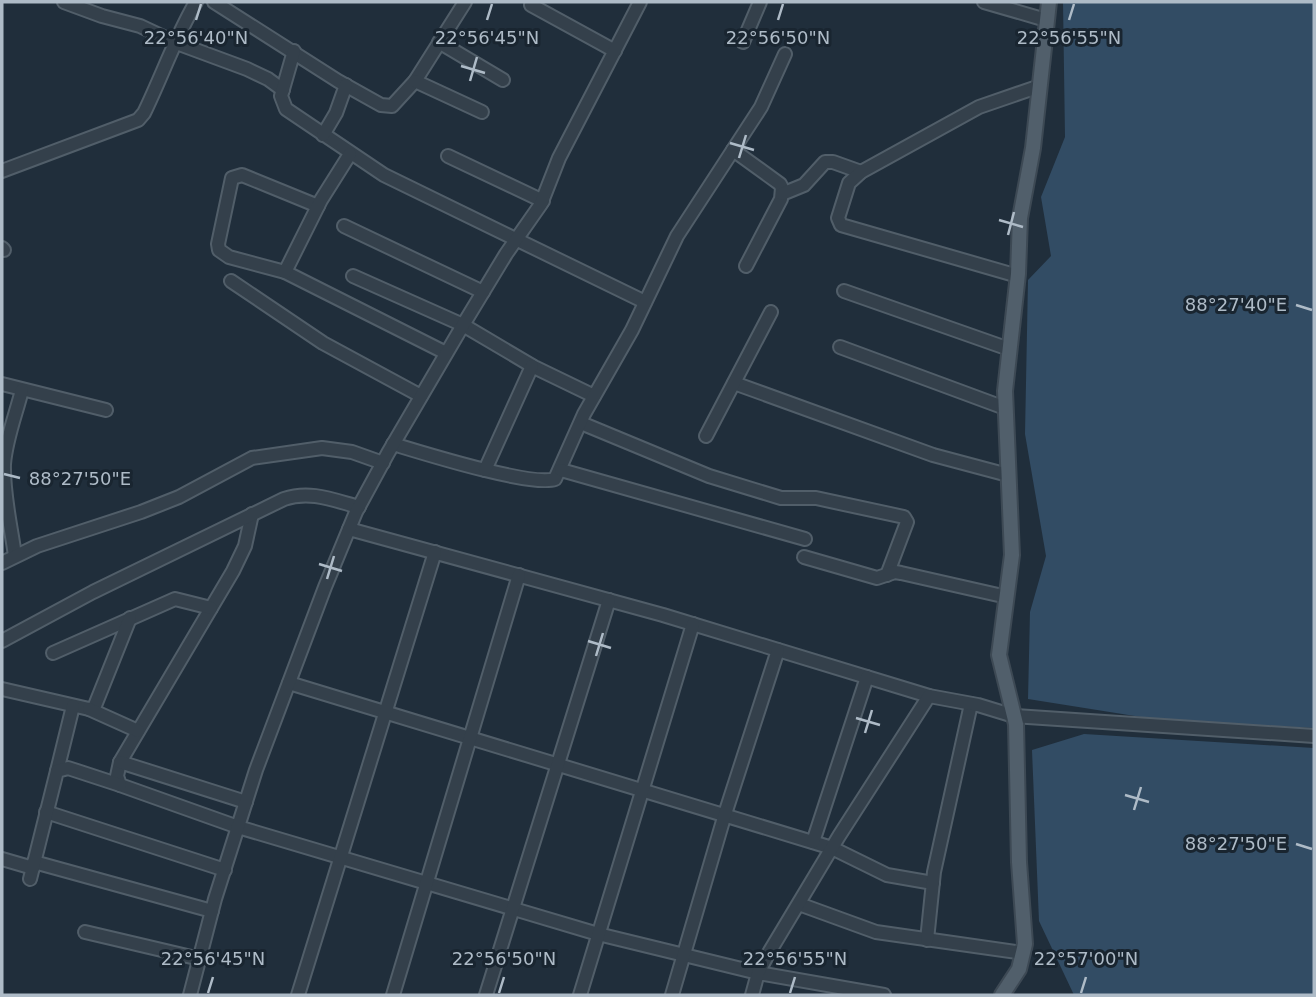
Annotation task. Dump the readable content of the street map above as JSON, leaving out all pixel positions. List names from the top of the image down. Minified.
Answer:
{"coordinates":["22°56'40\"N","22°56'45\"N","22°56'50\"N","22°56'55\"N","88°27'40\"E","88°27'50\"E","22°57'00\"N"]}
